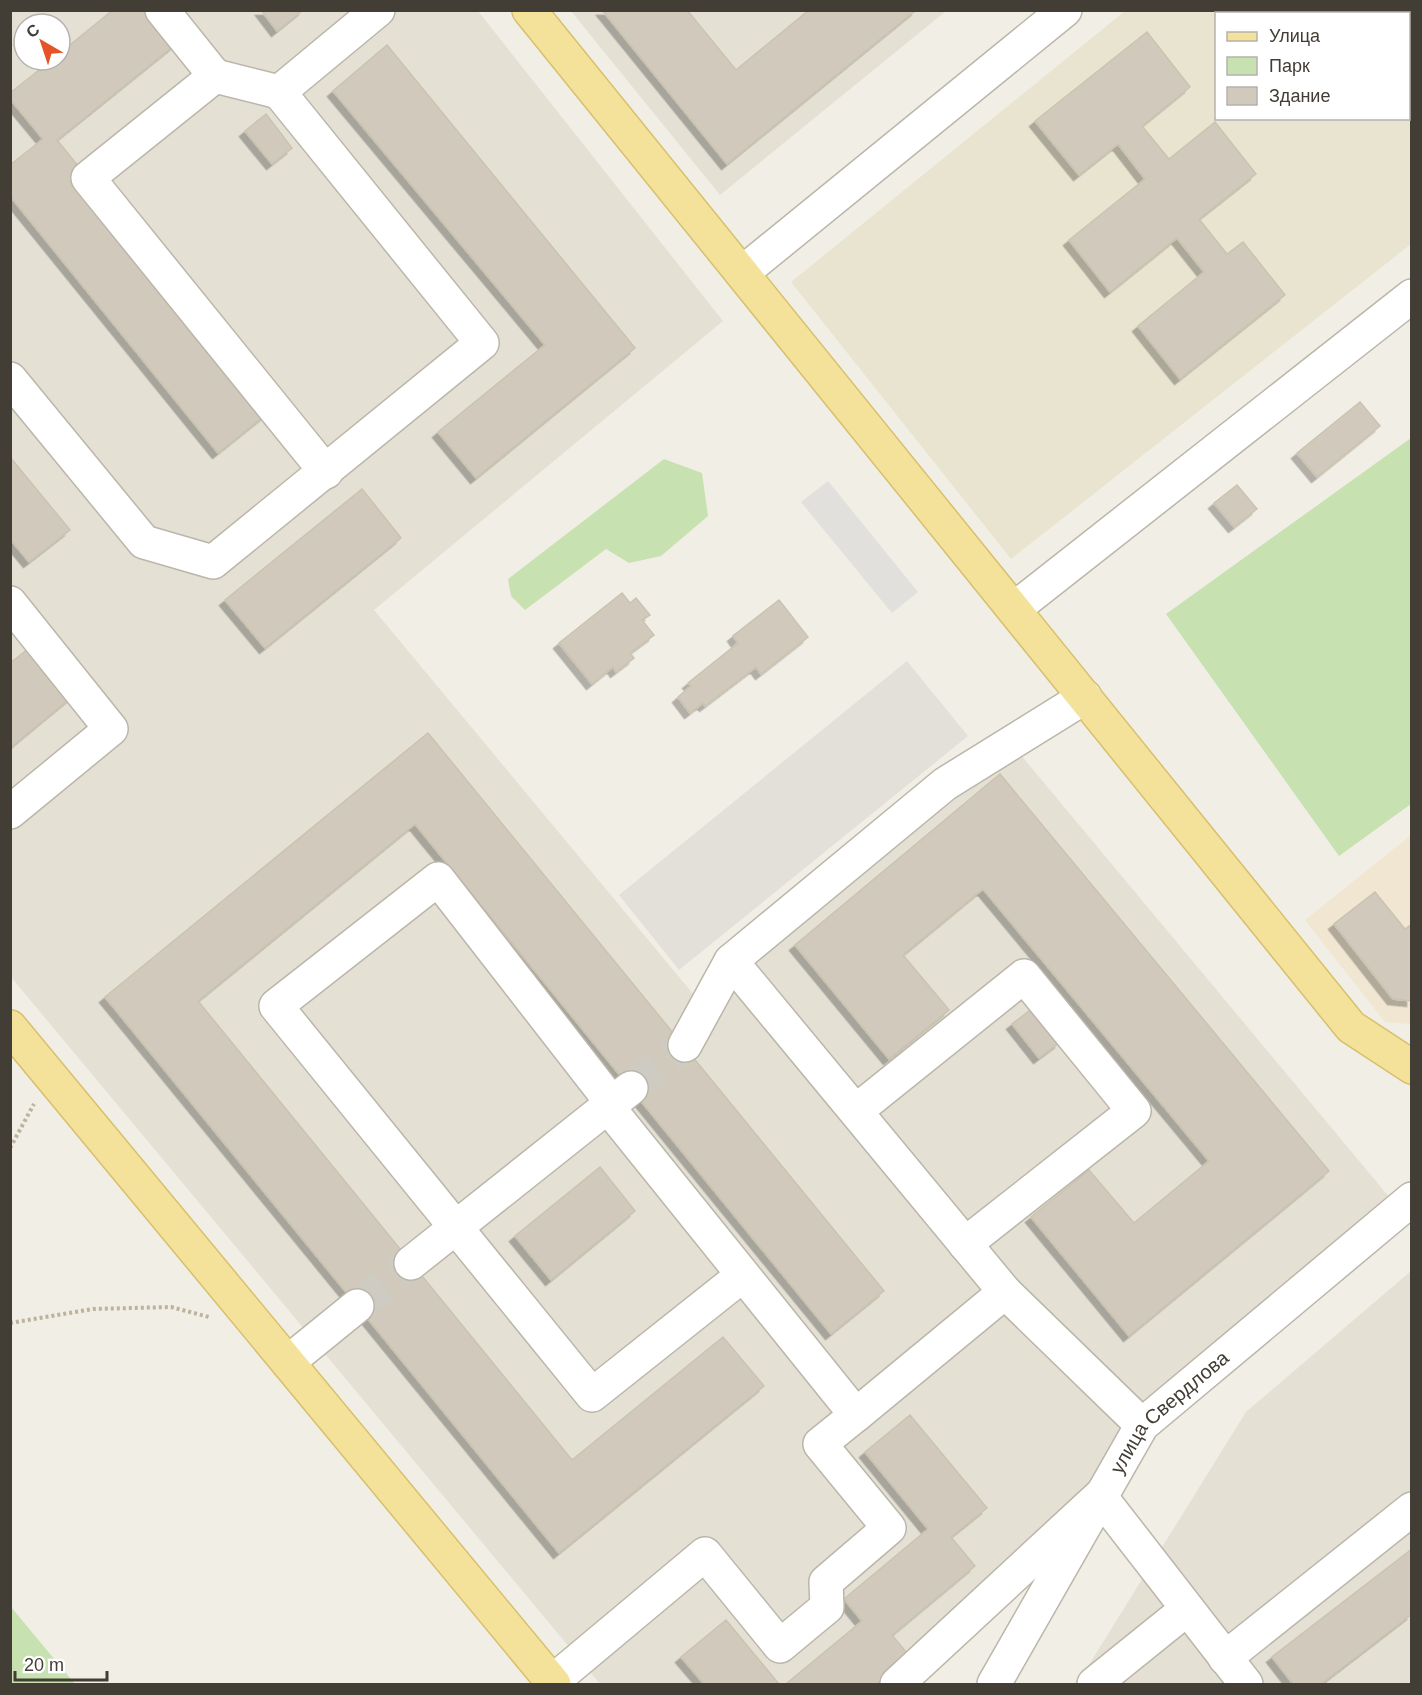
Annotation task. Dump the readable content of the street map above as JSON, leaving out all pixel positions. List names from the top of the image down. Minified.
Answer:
{"streets":{"street":["улица Свердлова"]},"legend":["Улица","Парк","Здание"],"scale_bar":"20 m","north":"top left"}
